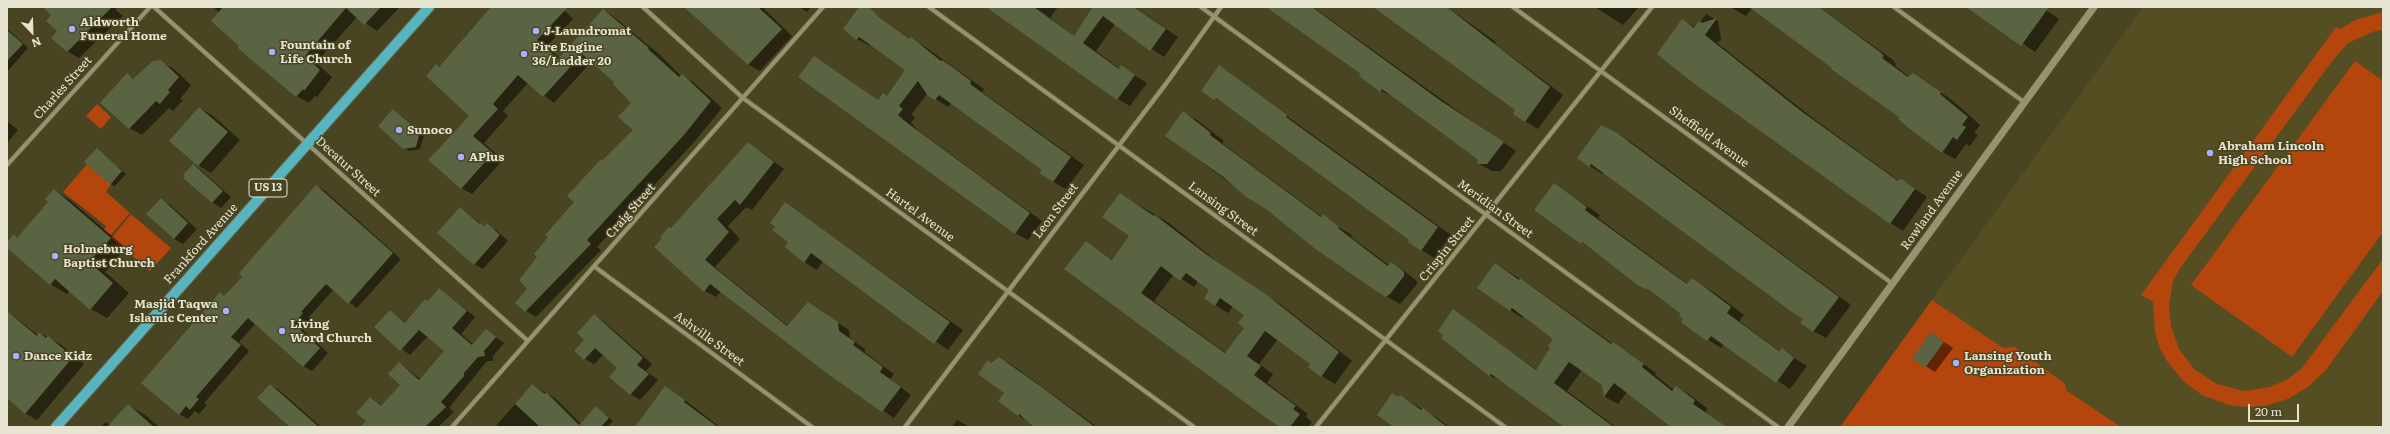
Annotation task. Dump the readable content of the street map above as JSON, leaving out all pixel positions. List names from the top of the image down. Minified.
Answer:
{"streets":{"main road":["US 13","Frankford Avenue"],"street":["Charles Street","Sheffield Avenue","Decatur Street","Lansing Street","Meridian Street","Rowland Avenue","Craig Street","Leon Street","Hartel Avenue","Crispin Street","Ashville Street"]},"crossings":[["Sheffield Avenue","Rowland Avenue"],["Sheffield Avenue","Crispin Street"],["Decatur Street","Craig Street"],["Decatur Street","Frankford Avenue"],["Lansing Street","Leon Street"],["Lansing Street","Crispin Street"],["Meridian Street","Leon Street"],["Meridian Street","Crispin Street"],["Craig Street","Hartel Avenue"],["Craig Street","Ashville Street"],["Leon Street","Hartel Avenue"]],"places":["Aldworth Funeral Home","J-Laundromat","Fountain of Life Church","Fire Engine 36/Ladder 20","Sunoco","Abraham Lincoln High School","APlus","Holmeburg Baptist Church","Masjid Taqwa Islamic Center","Living Word Church","Dance Kidz","Lansing Youth Organization"],"scale_bar":"20 m","north":"bottom right"}
